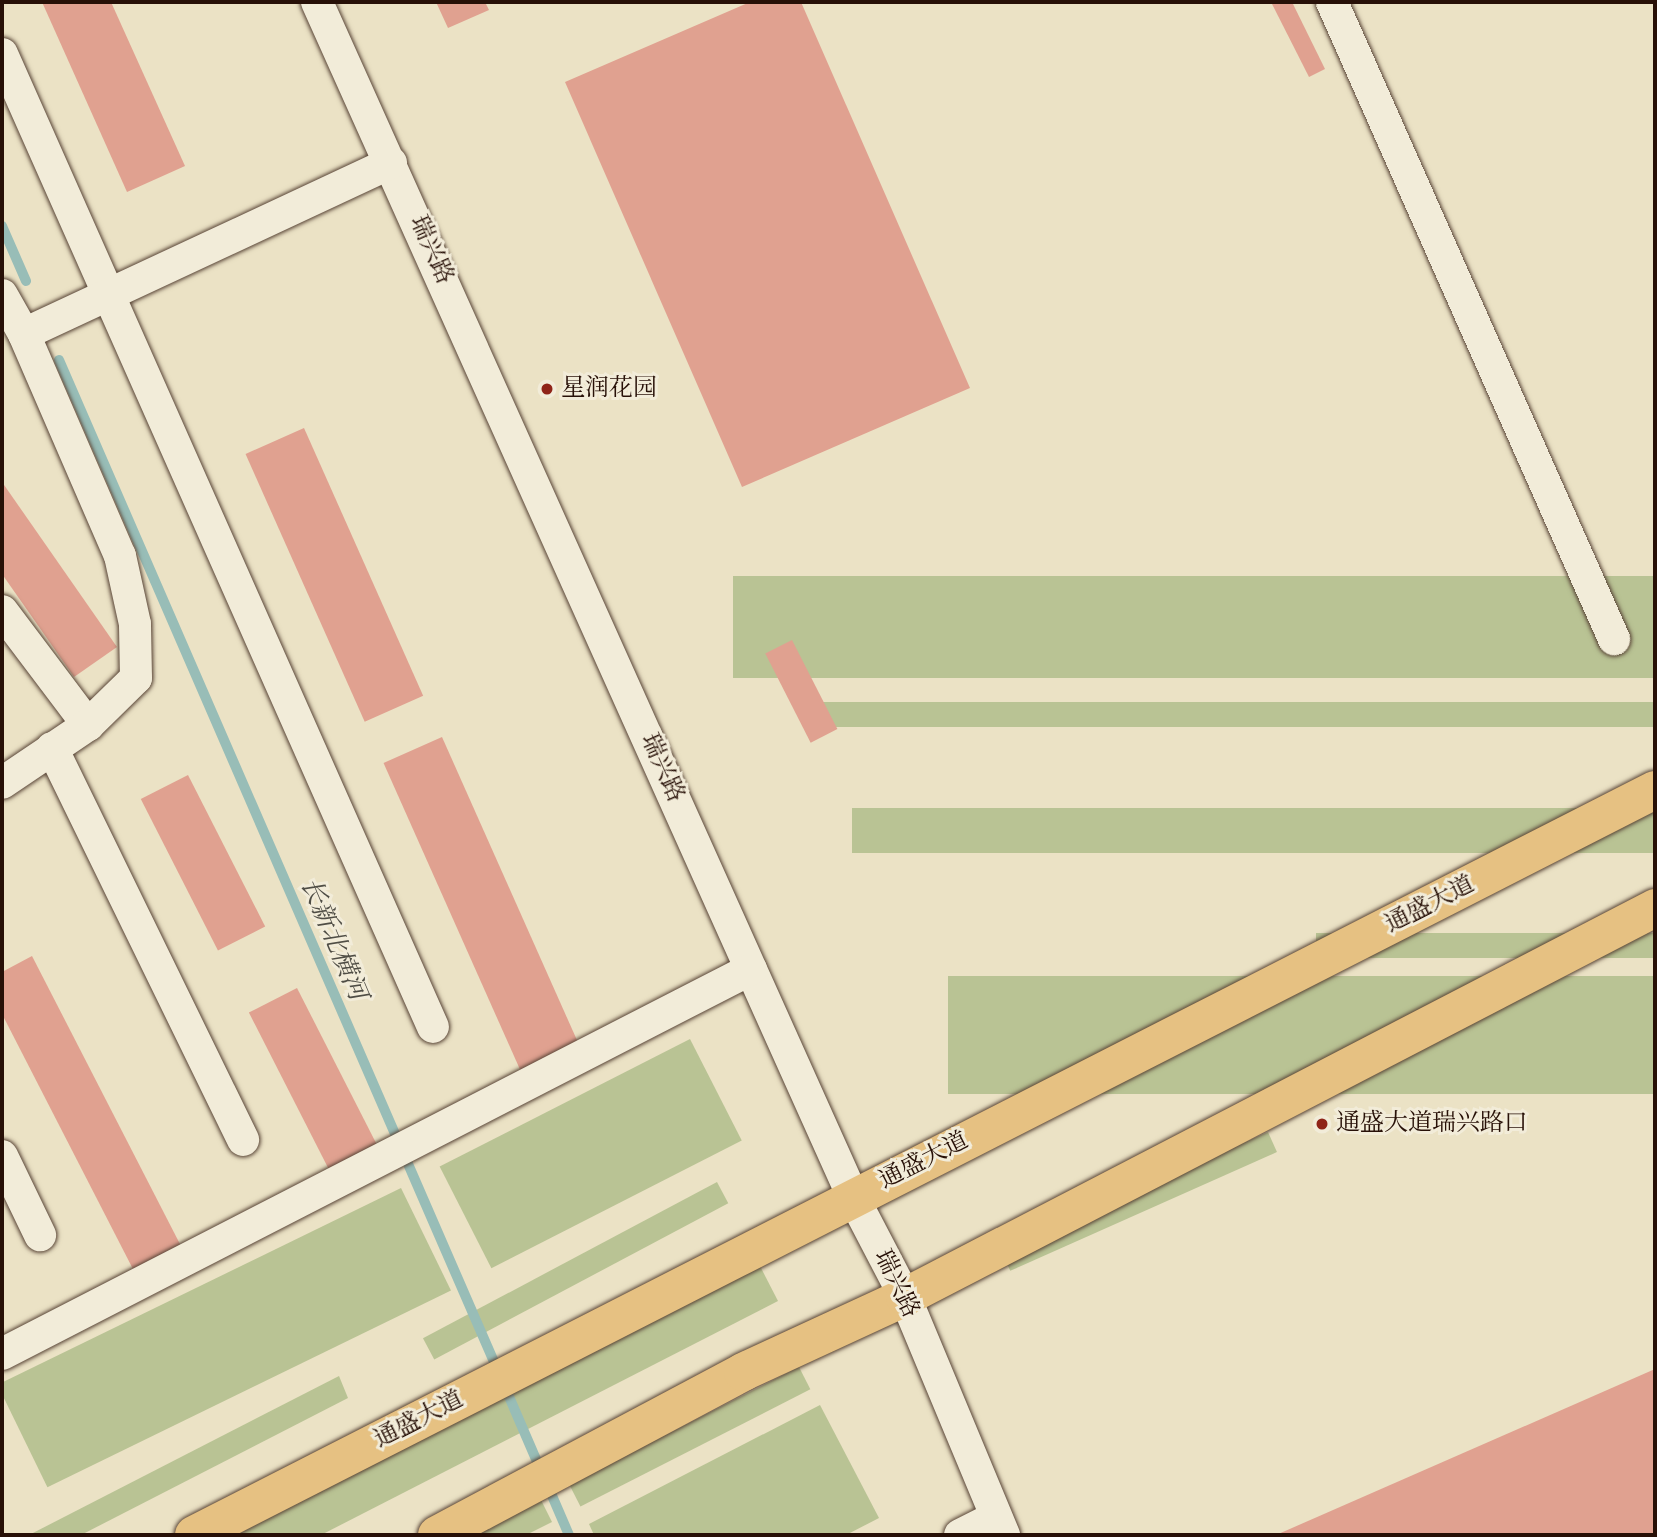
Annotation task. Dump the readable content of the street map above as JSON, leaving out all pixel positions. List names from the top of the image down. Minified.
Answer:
{"streets":{"main road":["通盛大道"],"street":["瑞兴路"]},"crossings":[["瑞兴路","通盛大道"]],"water":["长新北横河"],"places":["星润花园","通盛大道瑞兴路口"]}
